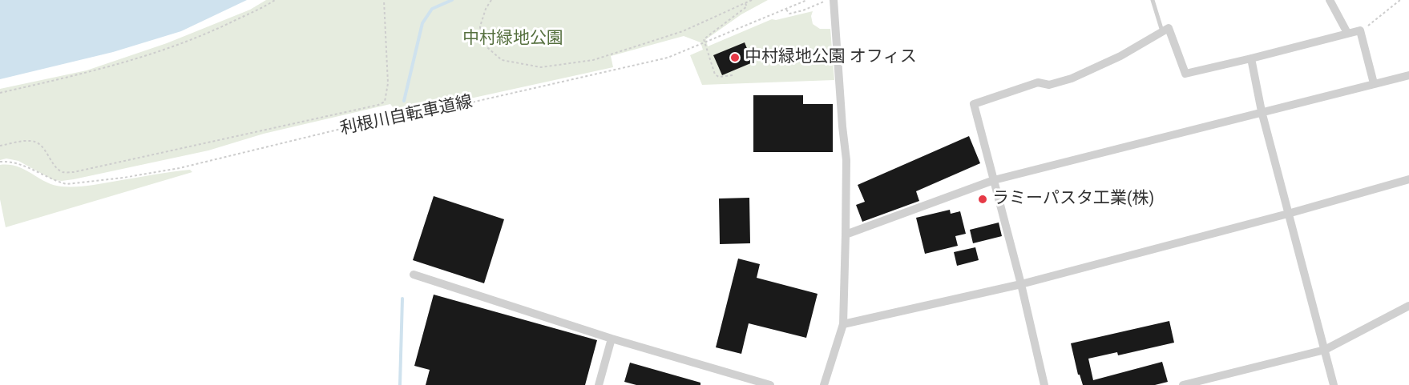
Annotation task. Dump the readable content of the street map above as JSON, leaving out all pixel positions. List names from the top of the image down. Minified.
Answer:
{"streets":{"path":["利根川自転車道線"]},"parks":["中村緑地公園"],"places":["中村緑地公園 オフィス","ラミーパスタ工業(株)"]}
